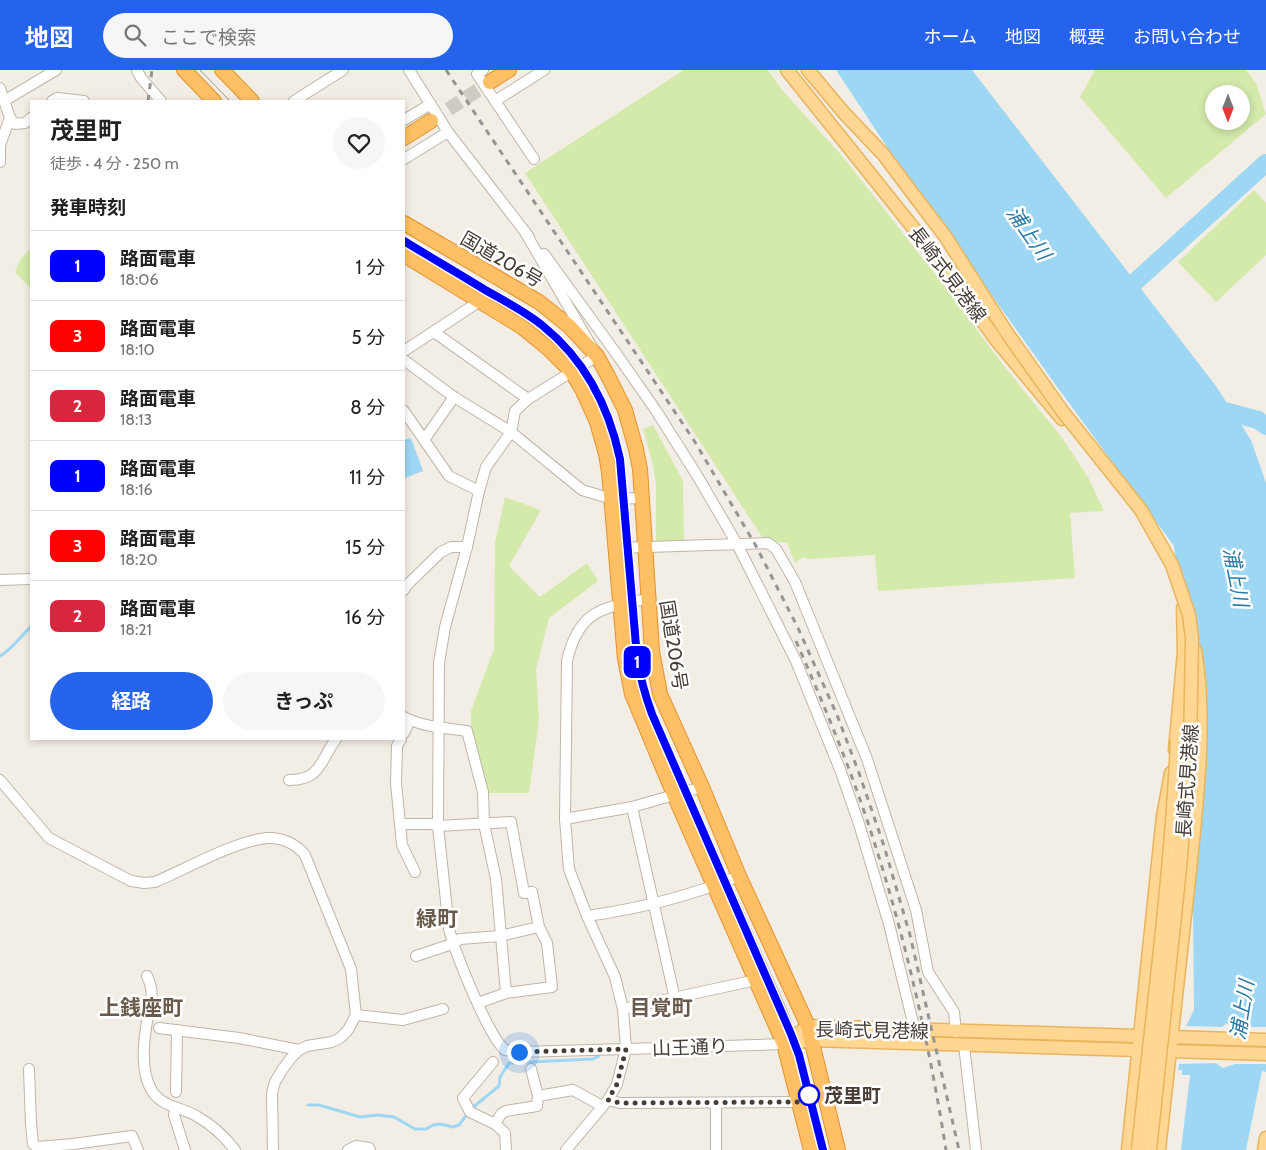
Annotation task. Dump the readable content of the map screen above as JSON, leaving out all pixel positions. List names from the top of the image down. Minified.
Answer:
{"streets":{"highway":["国道206号"],"main road":["長崎式見港線"],"street":["山王通り"]},"crossings":[["国道206号","長崎式見港線"],["長崎式見港線","山王通り"]],"districts":["緑町","上銭座町","目覚町"],"water":["浦上川"],"places":["茂里町"],"lines":["tram line 1"],"north":"bottom","page":{"header":"地図","search":"ここで検索","nav":["ホーム","地図","概要","お問い合わせ"],"on_map":"1","heading":[["茂里町","徒歩 · 4 分 · 250 m"],"発車時刻"],"list":[{"mark":"1","name":"路面電車","note":"18:06","value":"1 分"},{"mark":"3","name":"路面電車","note":"18:10","value":"5 分"},{"mark":"2","name":"路面電車","note":"18:13","value":"8 分"},{"mark":"1","name":"路面電車","note":"18:16","value":"11 分"},{"mark":"3","name":"路面電車","note":"18:20","value":"15 分"},{"mark":"2","name":"路面電車","note":"18:21","value":"16 分"}],"buttons":["経路","きっぷ"]}}
